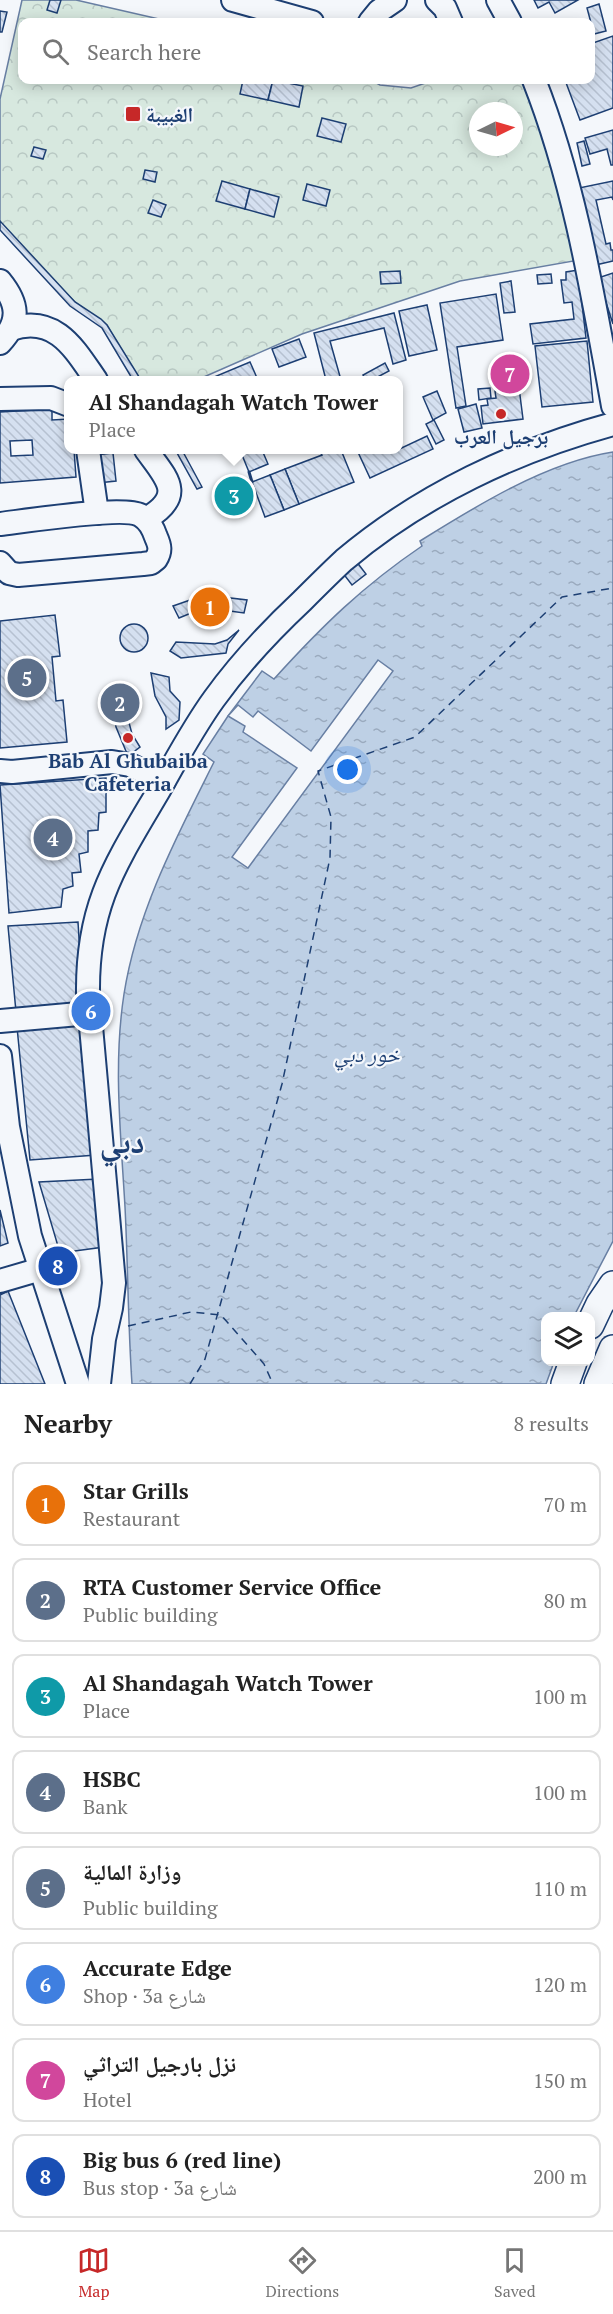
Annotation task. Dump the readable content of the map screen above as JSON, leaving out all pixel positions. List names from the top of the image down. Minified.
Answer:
{"districts":["دبي"],"water":["خور دبي"],"places":{"transit":["الغبيبة"],"other":["برجيل العرب","Bab Al Ghubaiba Cafeteria"]},"north":"right","page":{"search":"Search here","pins":["7","3","1","5","2","4","6","8"],"popup":["Al Shandagah Watch Tower","Place"],"heading":["Nearby","8 results"],"list":[{"mark":"1","name":"Star Grills","note":"Restaurant","value":"70 m"},{"mark":"2","name":"RTA Customer Service Office","note":"Public building","value":"80 m"},{"mark":"3","name":"Al Shandagah Watch Tower","note":"Place","value":"100 m"},{"mark":"4","name":"HSBC","note":"Bank","value":"100 m"},{"mark":"5","name":"وزارة المالية","note":"Public building","value":"110 m"},{"mark":"6","name":"Accurate Edge","note":"Shop · 3a شارع","value":"120 m"},{"mark":"7","name":"نزل بارجيل التراثي","note":"Hotel","value":"150 m"},{"mark":"8","name":"Big bus 6 (red line)","note":"Bus stop · 3a شارع","value":"200 m"}],"nav":["Map","Directions","Saved"]}}
